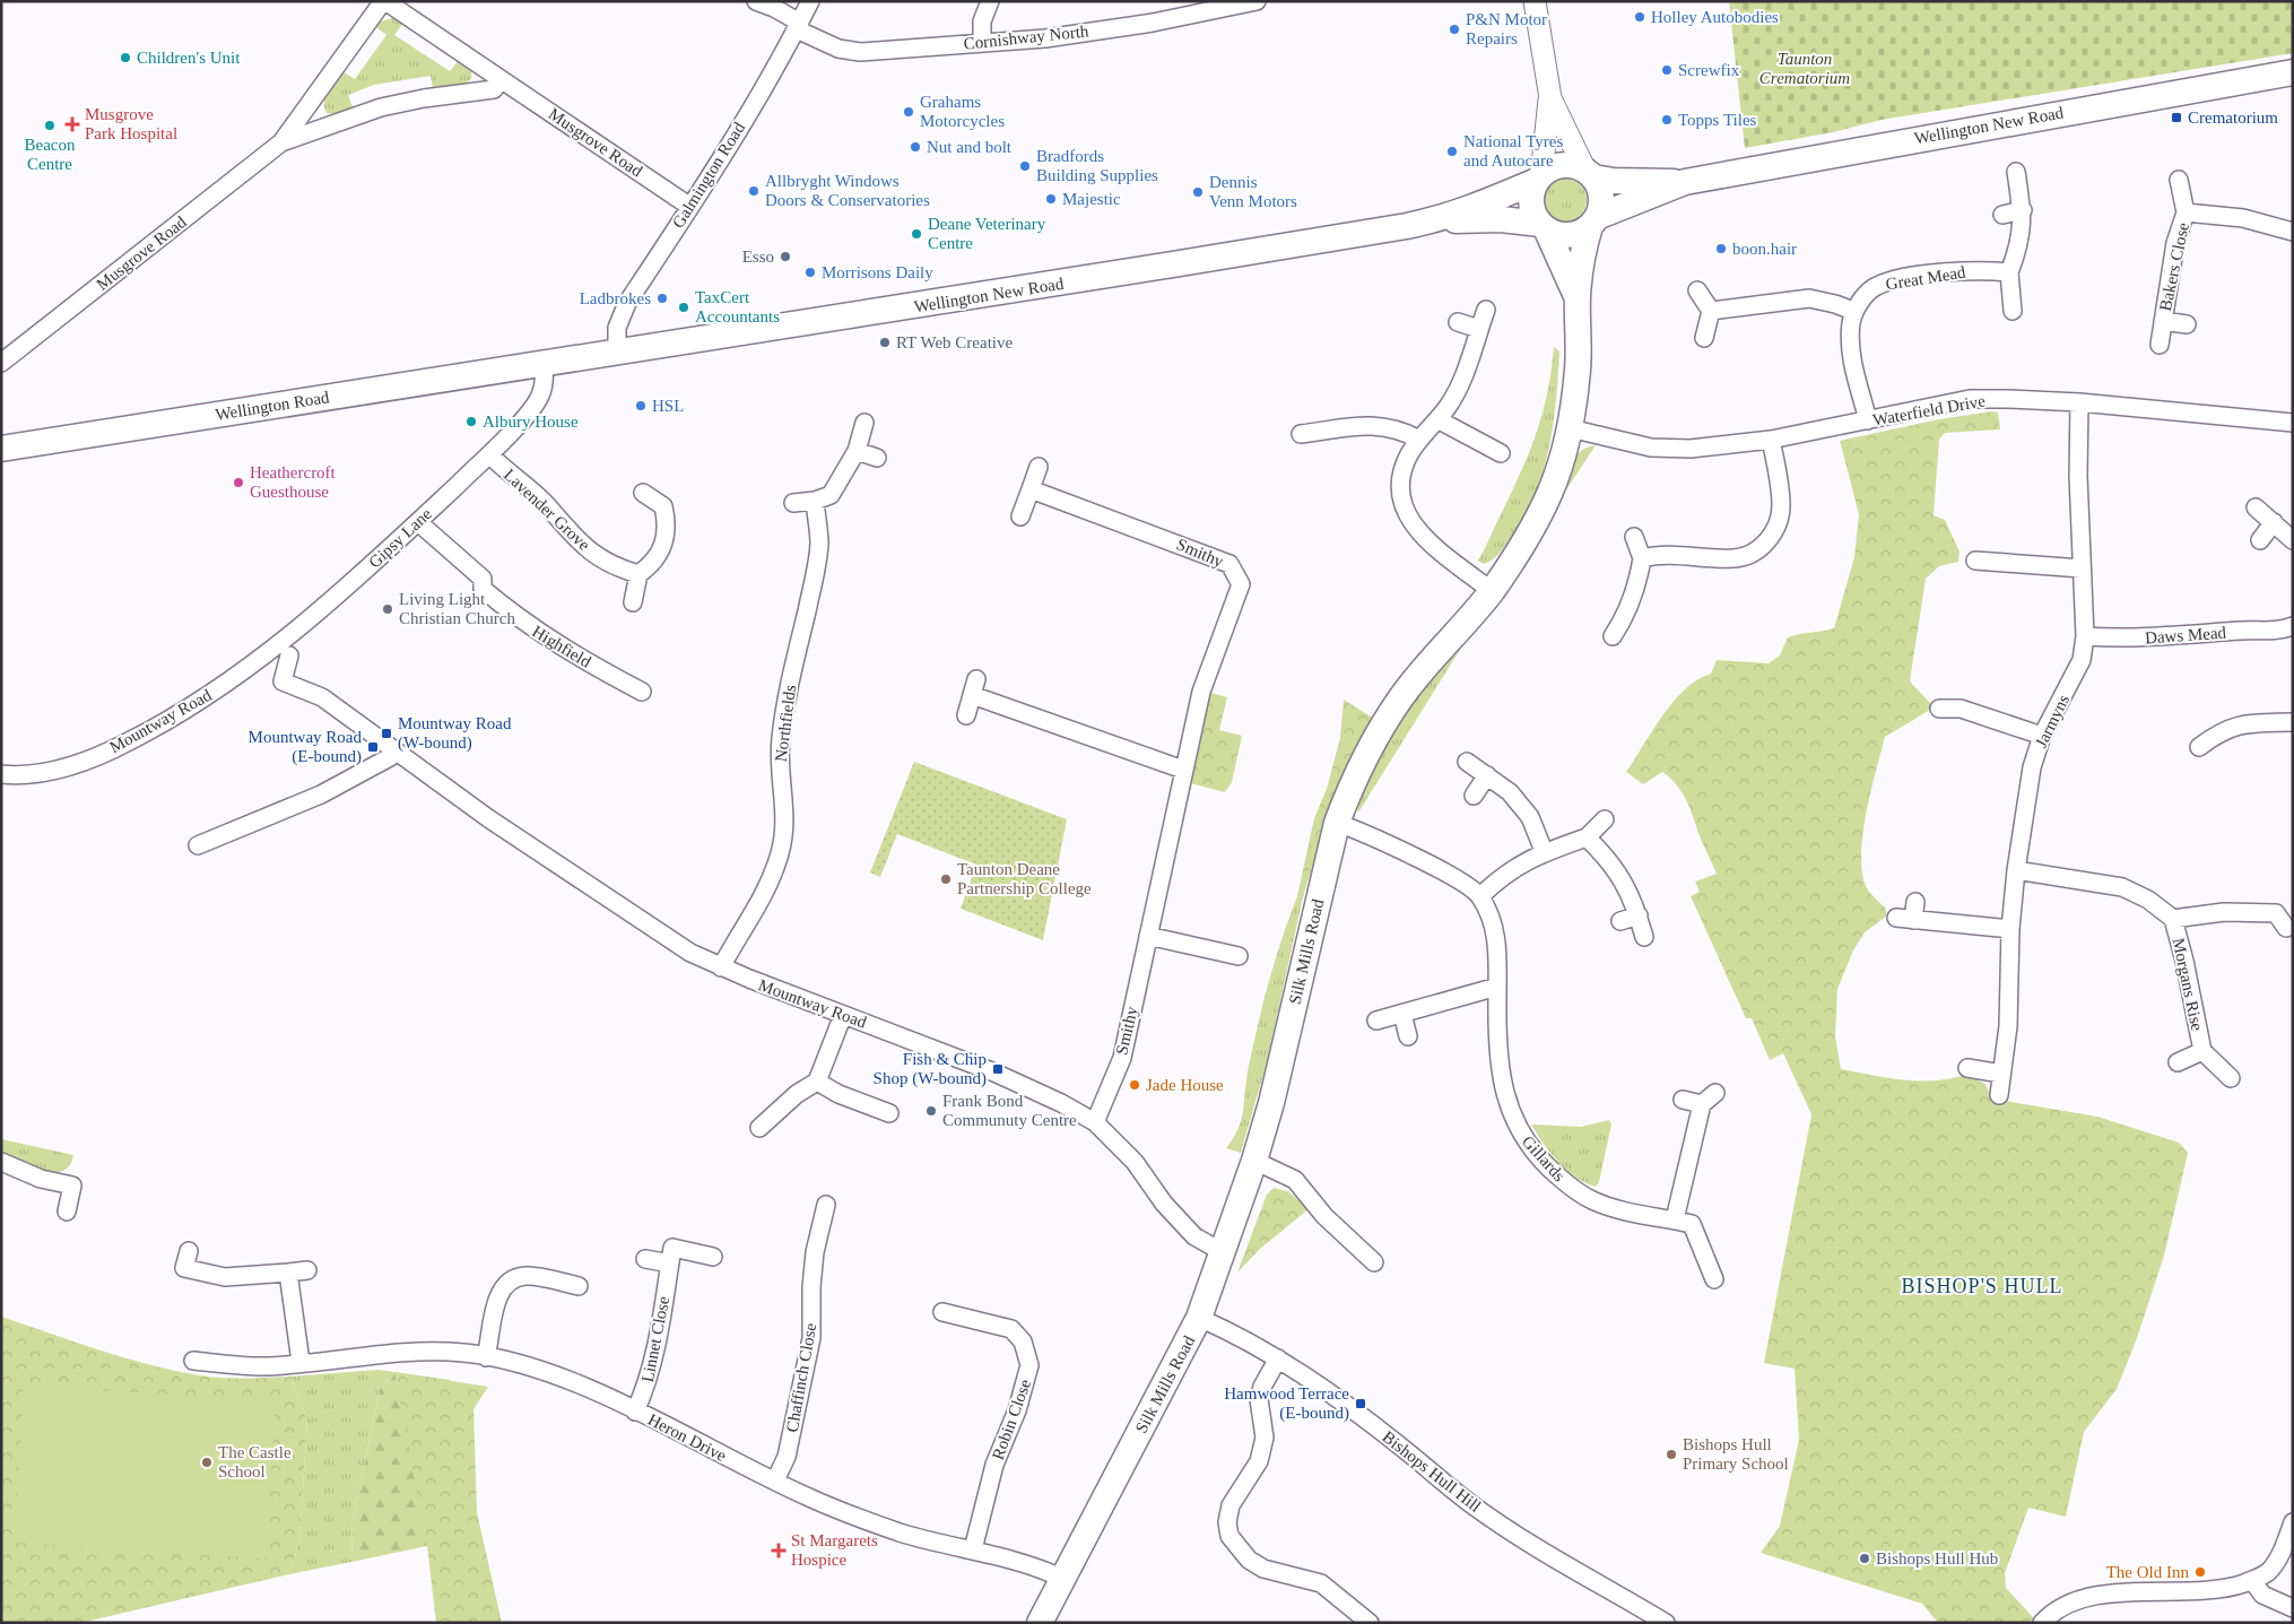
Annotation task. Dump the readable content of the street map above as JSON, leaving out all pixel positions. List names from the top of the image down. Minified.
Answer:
{"streets":{"main road":["Wellington New Road","Wellington Road","Silk Mills Road"],"street":["Cornishway North","Musgrove Road","Galmington Road","Bakers Close","Great Mead","Waterfield Drive","Lavender Grove","Gipsy Lane","Smithy","Daws Mead","Highfield","Mountway Road","Jarmyns","Northfields","Morgans Rise","Gillards","Linnet Close","Chaffinch Close","Robin Close","Heron Drive","Bishops Hull Hill"]},"crossings":[["Cornishway North","Galmington Road"],["Wellington New Road","Galmington Road"],["Wellington New Road","Wellington Road"],["Wellington New Road","Gipsy Lane"],["Wellington New Road","Silk Mills Road"],["Musgrove Road","Galmington Road"],["Wellington Road","Gipsy Lane"],["Waterfield Drive","Jarmyns"],["Waterfield Drive","Silk Mills Road"],["Lavender Grove","Gipsy Lane"],["Gipsy Lane","Highfield"],["Gipsy Lane","Mountway Road"],["Smithy","Mountway Road"],["Daws Mead","Jarmyns"],["Mountway Road","Northfields"],["Mountway Road","Silk Mills Road"],["Jarmyns","Morgans Rise"],["Silk Mills Road","Heron Drive"],["Silk Mills Road","Bishops Hull Hill"],["Linnet Close","Heron Drive"],["Chaffinch Close","Heron Drive"],["Robin Close","Heron Drive"]],"districts":["BISHOP'S HULL"],"parks":["Taunton Crematorium"],"places":{"other":["Holley Autobodies","P&N Motor Repairs","Children's Unit","Screwfix","Grahams Motorcycles","Topps Tiles","Beacon Centre","Nut and bolt","National Tyres and Autocare","Bradfords Building Supplies","Allbryght Windows Doors & Conservatories","Dennis Venn Motors","Majestic","Deane Veterinary Centre","boon.hair","Esso","Morrisons Daily","Ladbrokes","TaxCert Accountants","RT Web Creative","HSL","Albury House","Heathercroft Guesthouse","Living Light Christian Church","Taunton Deane Partnership College","Jade House","Frank Bond Communuty Centre","Bishops Hull Primary School","The Castle School","Bishops Hull Hub","The Old Inn"],"transit":["Crematorium","Mountway Road (W-bound)","Mountway Road (E-bound)","Fish & Chip Shop (W-bound)","Hamwood Terrace (E-bound)"],"health":["Musgrove Park Hospital","St Margarets Hospice"]}}
